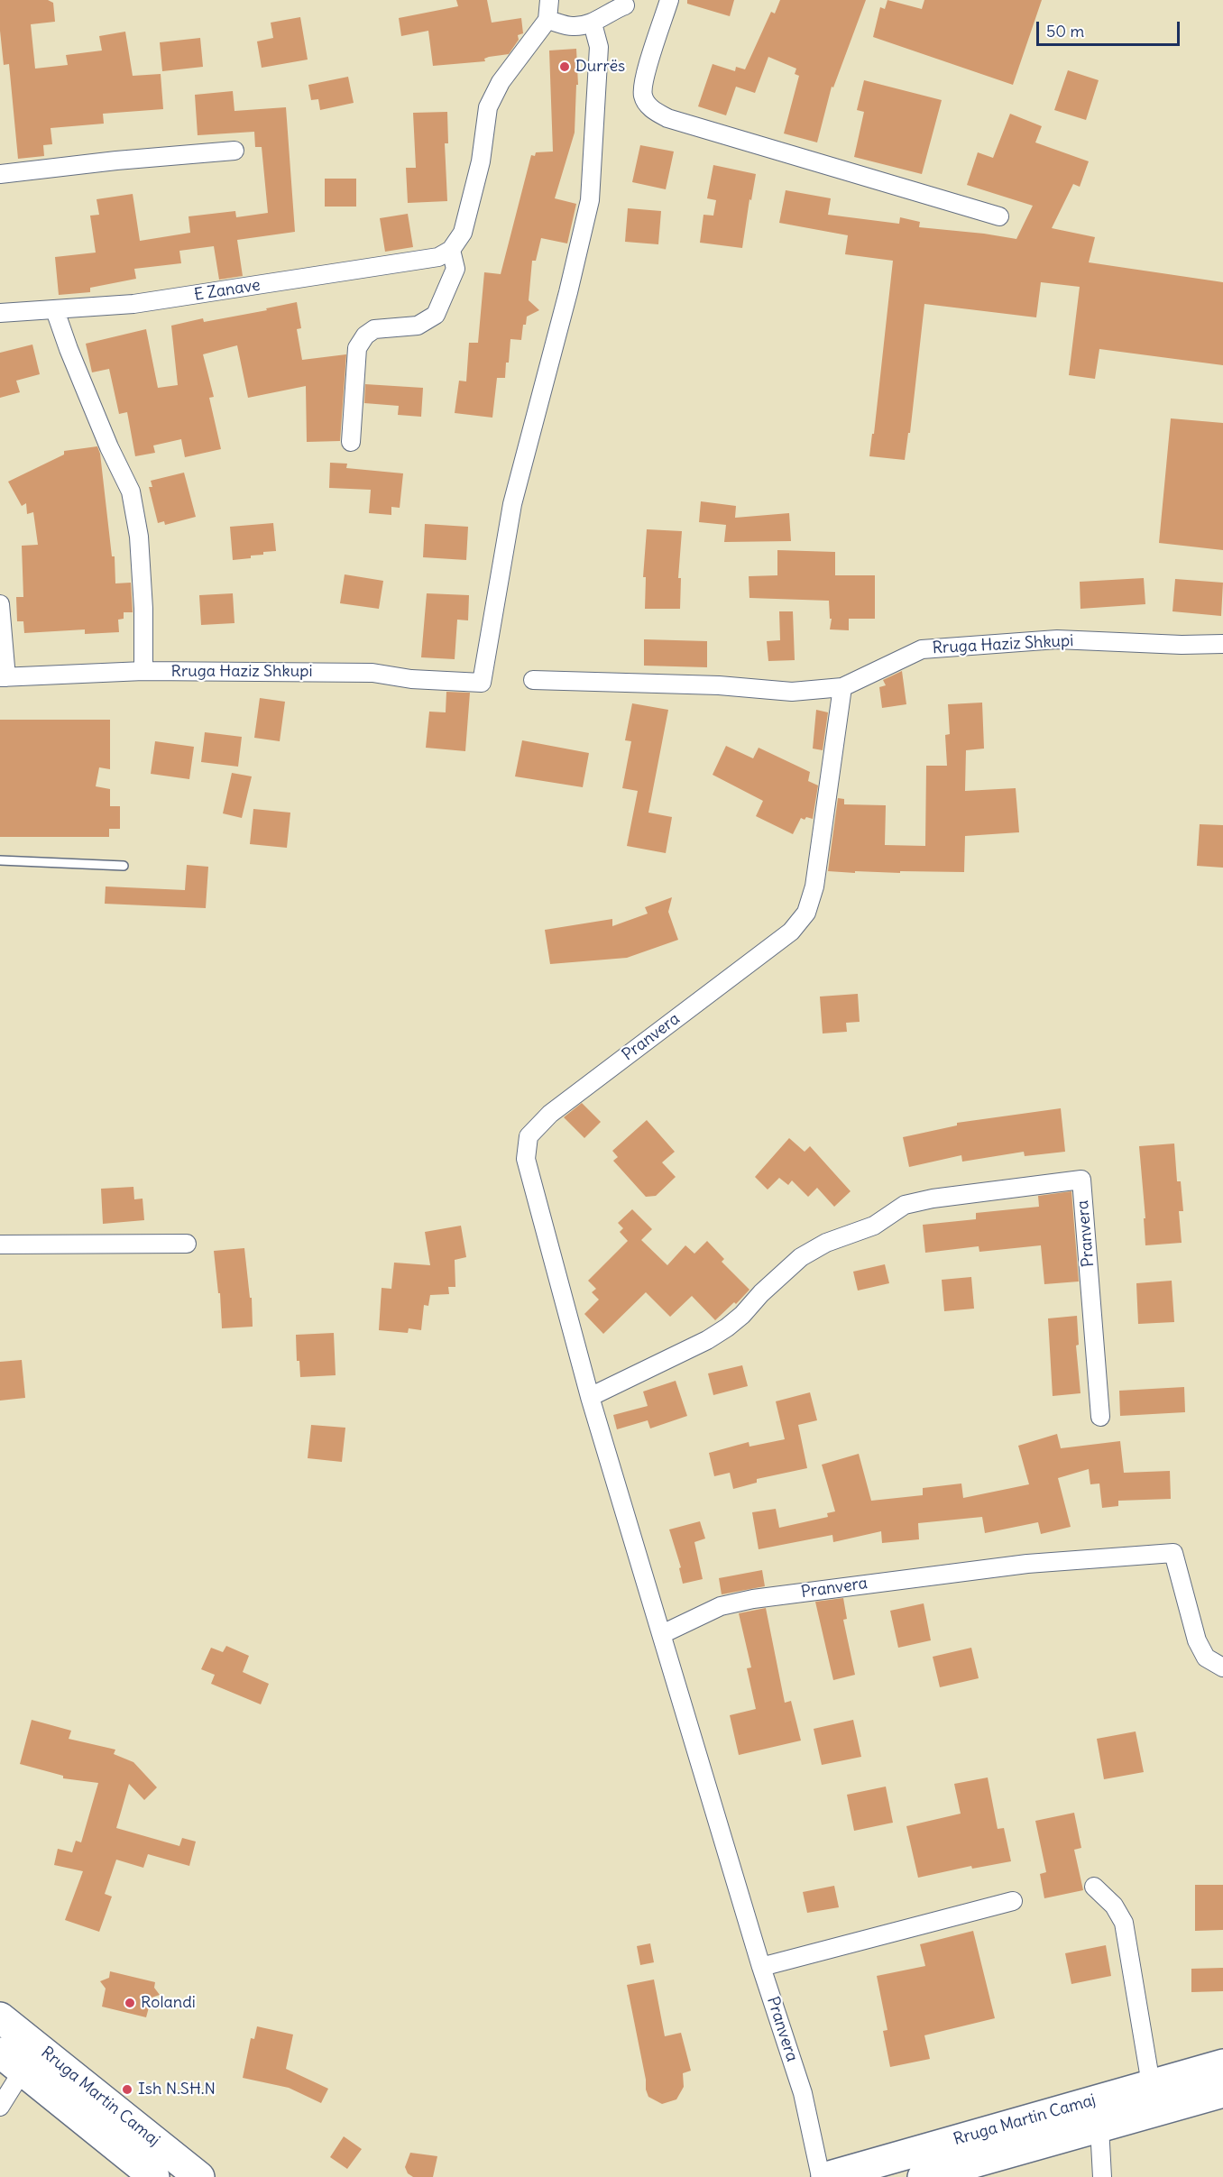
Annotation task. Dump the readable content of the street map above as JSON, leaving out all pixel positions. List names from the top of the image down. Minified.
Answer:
{"streets":{"highway":["Rruga Martin Camaj"],"street":["E Zanave","Rruga Haziz Shkupi","Pranvera"]},"crossings":[["Rruga Haziz Shkupi","Pranvera"]],"places":["Durrës","Rolandi","Ish N.SH.N"],"scale_bar":"50 m"}
